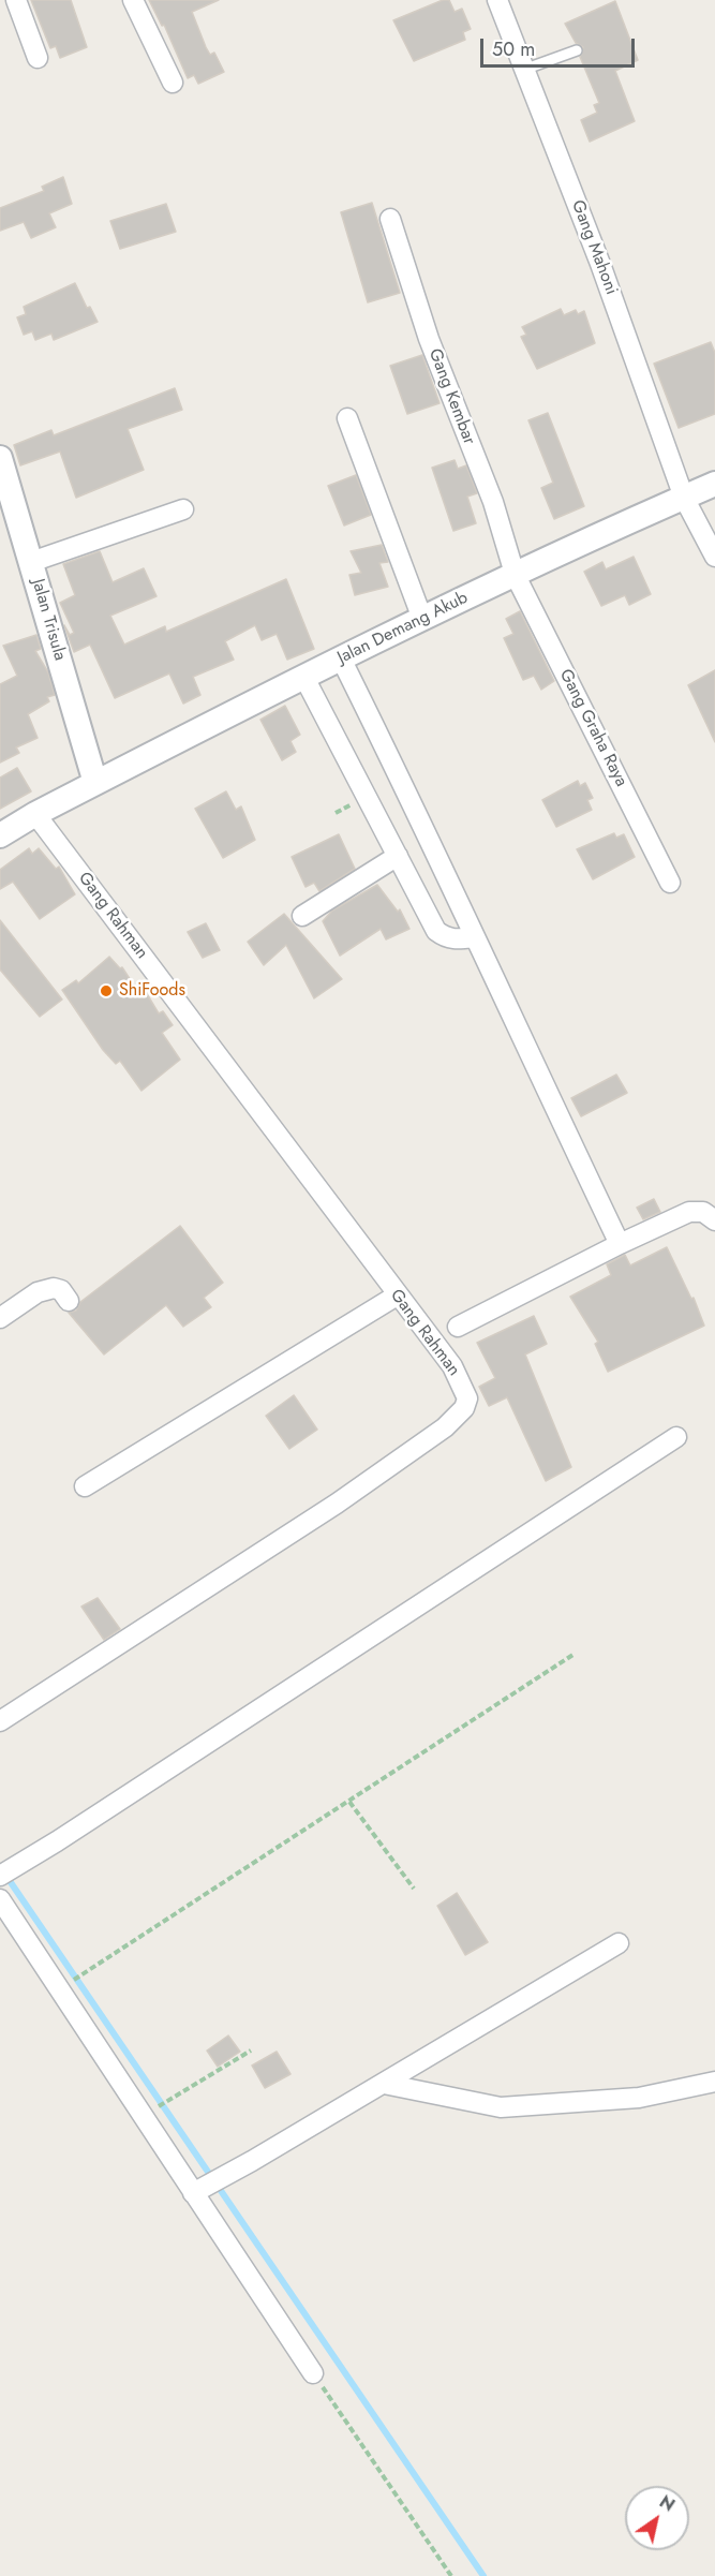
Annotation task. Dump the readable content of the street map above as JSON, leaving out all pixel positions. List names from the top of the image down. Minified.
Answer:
{"streets":{"street":["Gang Mahoni","Gang Kembar","Jalan Trisula","Jalan Demang Akub","Gang Graha Raya","Gang Rahman"]},"crossings":[["Gang Mahoni","Jalan Demang Akub"],["Gang Kembar","Jalan Demang Akub"],["Gang Kembar","Gang Graha Raya"],["Jalan Trisula","Jalan Demang Akub"],["Jalan Demang Akub","Gang Graha Raya"],["Jalan Demang Akub","Gang Rahman"]],"places":["ShiFoods"],"scale_bar":"50 m","north":"top right"}
